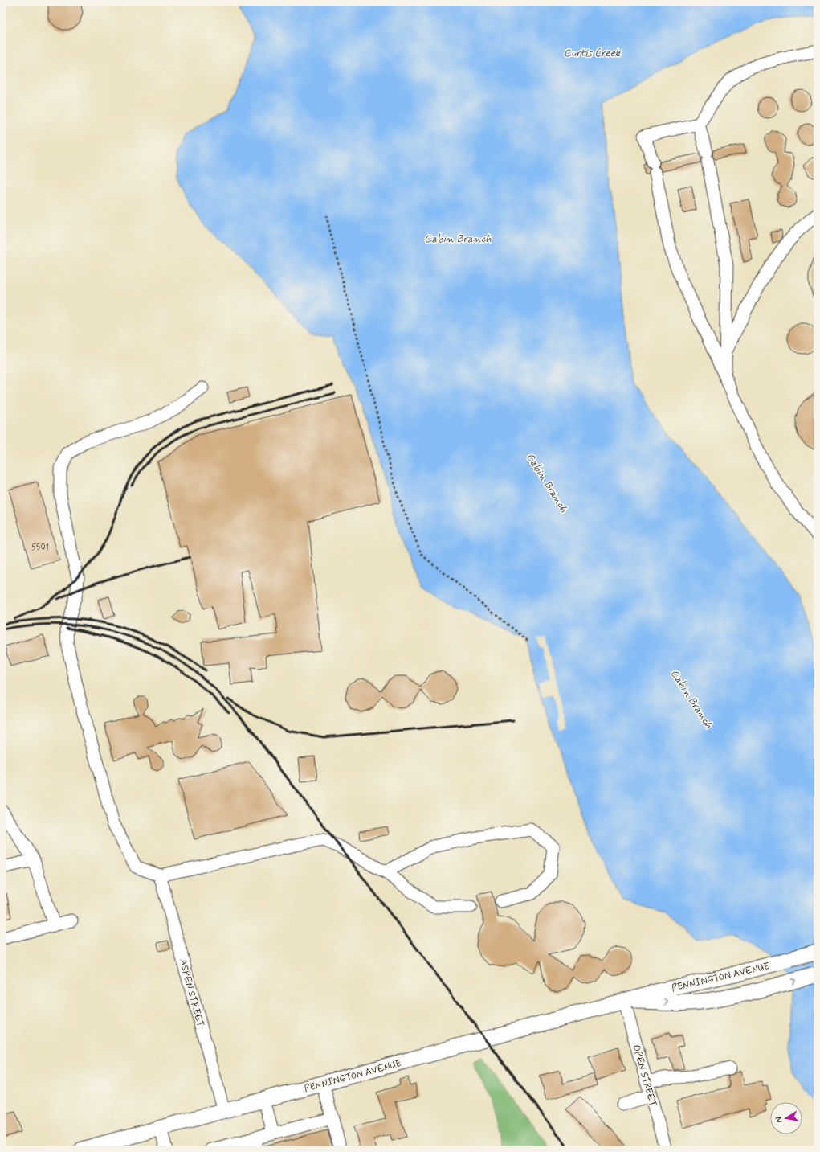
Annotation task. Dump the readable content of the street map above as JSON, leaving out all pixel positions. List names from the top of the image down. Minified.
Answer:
{"streets":{"main road":["PENNINGTON AVENUE"],"street":["ASPEN STREET","OPEN STREET"]},"crossings":[["PENNINGTON AVENUE","ASPEN STREET"],["PENNINGTON AVENUE","OPEN STREET"]],"water":["Curtis Creek","Cabin Branch"],"house_numbers":["5501"],"north":"left"}
